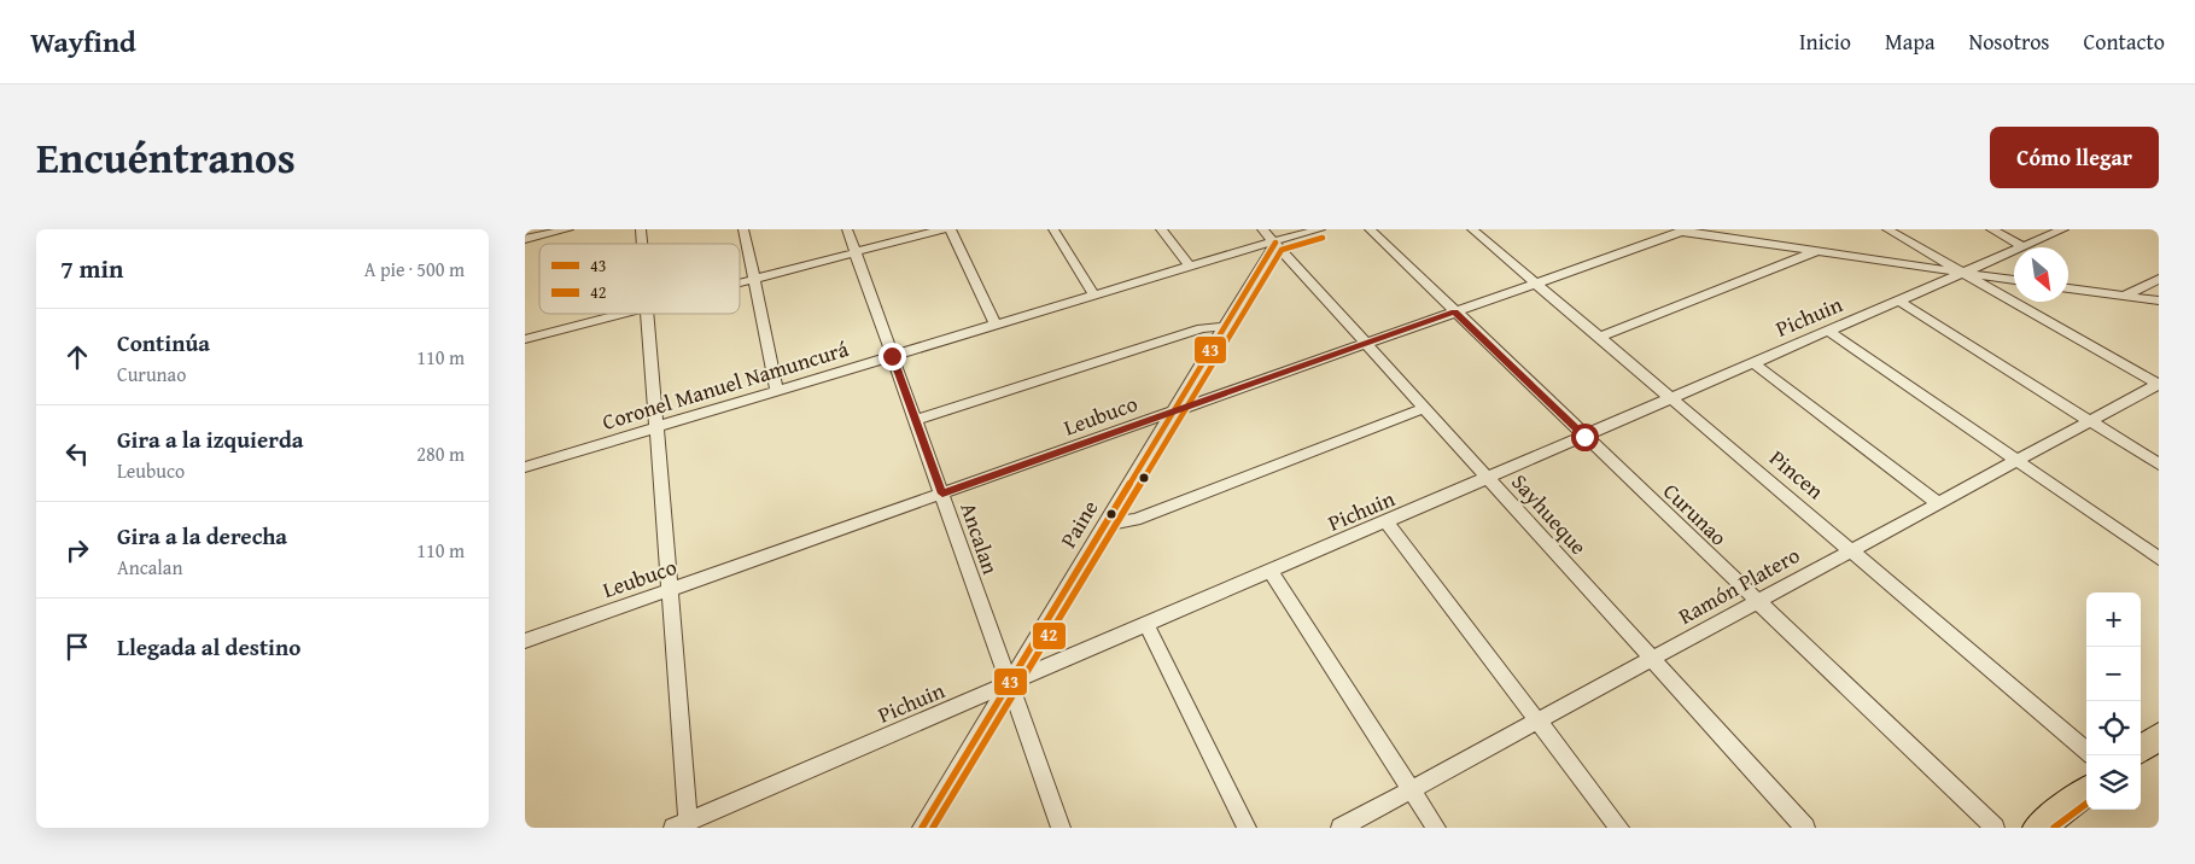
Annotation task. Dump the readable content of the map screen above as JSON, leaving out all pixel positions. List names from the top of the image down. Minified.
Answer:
{"streets":{"street":["Pichuin","Coronel Manuel Namuncurá","Leubuco","Pincen","Sayhueque","Curunao","Paine","Ancalan","Ramón Platero"]},"crossings":[["Pichuin","Pincen"],["Pichuin","Sayhueque"],["Pichuin","Curunao"],["Pichuin","Paine"],["Pichuin","Ancalan"],["Coronel Manuel Namuncurá","Sayhueque"],["Coronel Manuel Namuncurá","Paine"],["Coronel Manuel Namuncurá","Ancalan"],["Leubuco","Pincen"],["Leubuco","Sayhueque"],["Leubuco","Curunao"],["Leubuco","Paine"],["Leubuco","Ancalan"],["Pincen","Ramón Platero"],["Sayhueque","Paine"],["Sayhueque","Ramón Platero"],["Curunao","Ramón Platero"],["Paine","Ancalan"]],"lines":["transit line 42","transit line 43"],"legend":["43","42"],"north":"bottom right","page":{"header":"Wayfind","nav":["Inicio","Mapa","Nosotros","Contacto"],"title":"Encuéntranos","buttons":"Cómo llegar","heading":["7 min","A pie · 500 m"],"list":[["Continúa","Curunao","110 m"],["Gira a la izquierda","Leubuco","280 m"],["Gira a la derecha","Ancalan","110 m"],"Llegada al destino"],"map_buttons":["+","−"]}}
